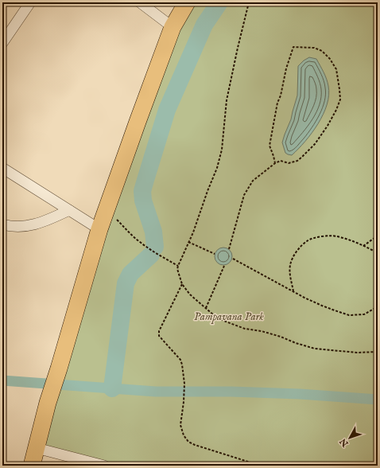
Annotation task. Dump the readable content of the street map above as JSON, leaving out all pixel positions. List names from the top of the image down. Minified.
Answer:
{"parks":["Pampavana Park"],"north":"bottom left"}
